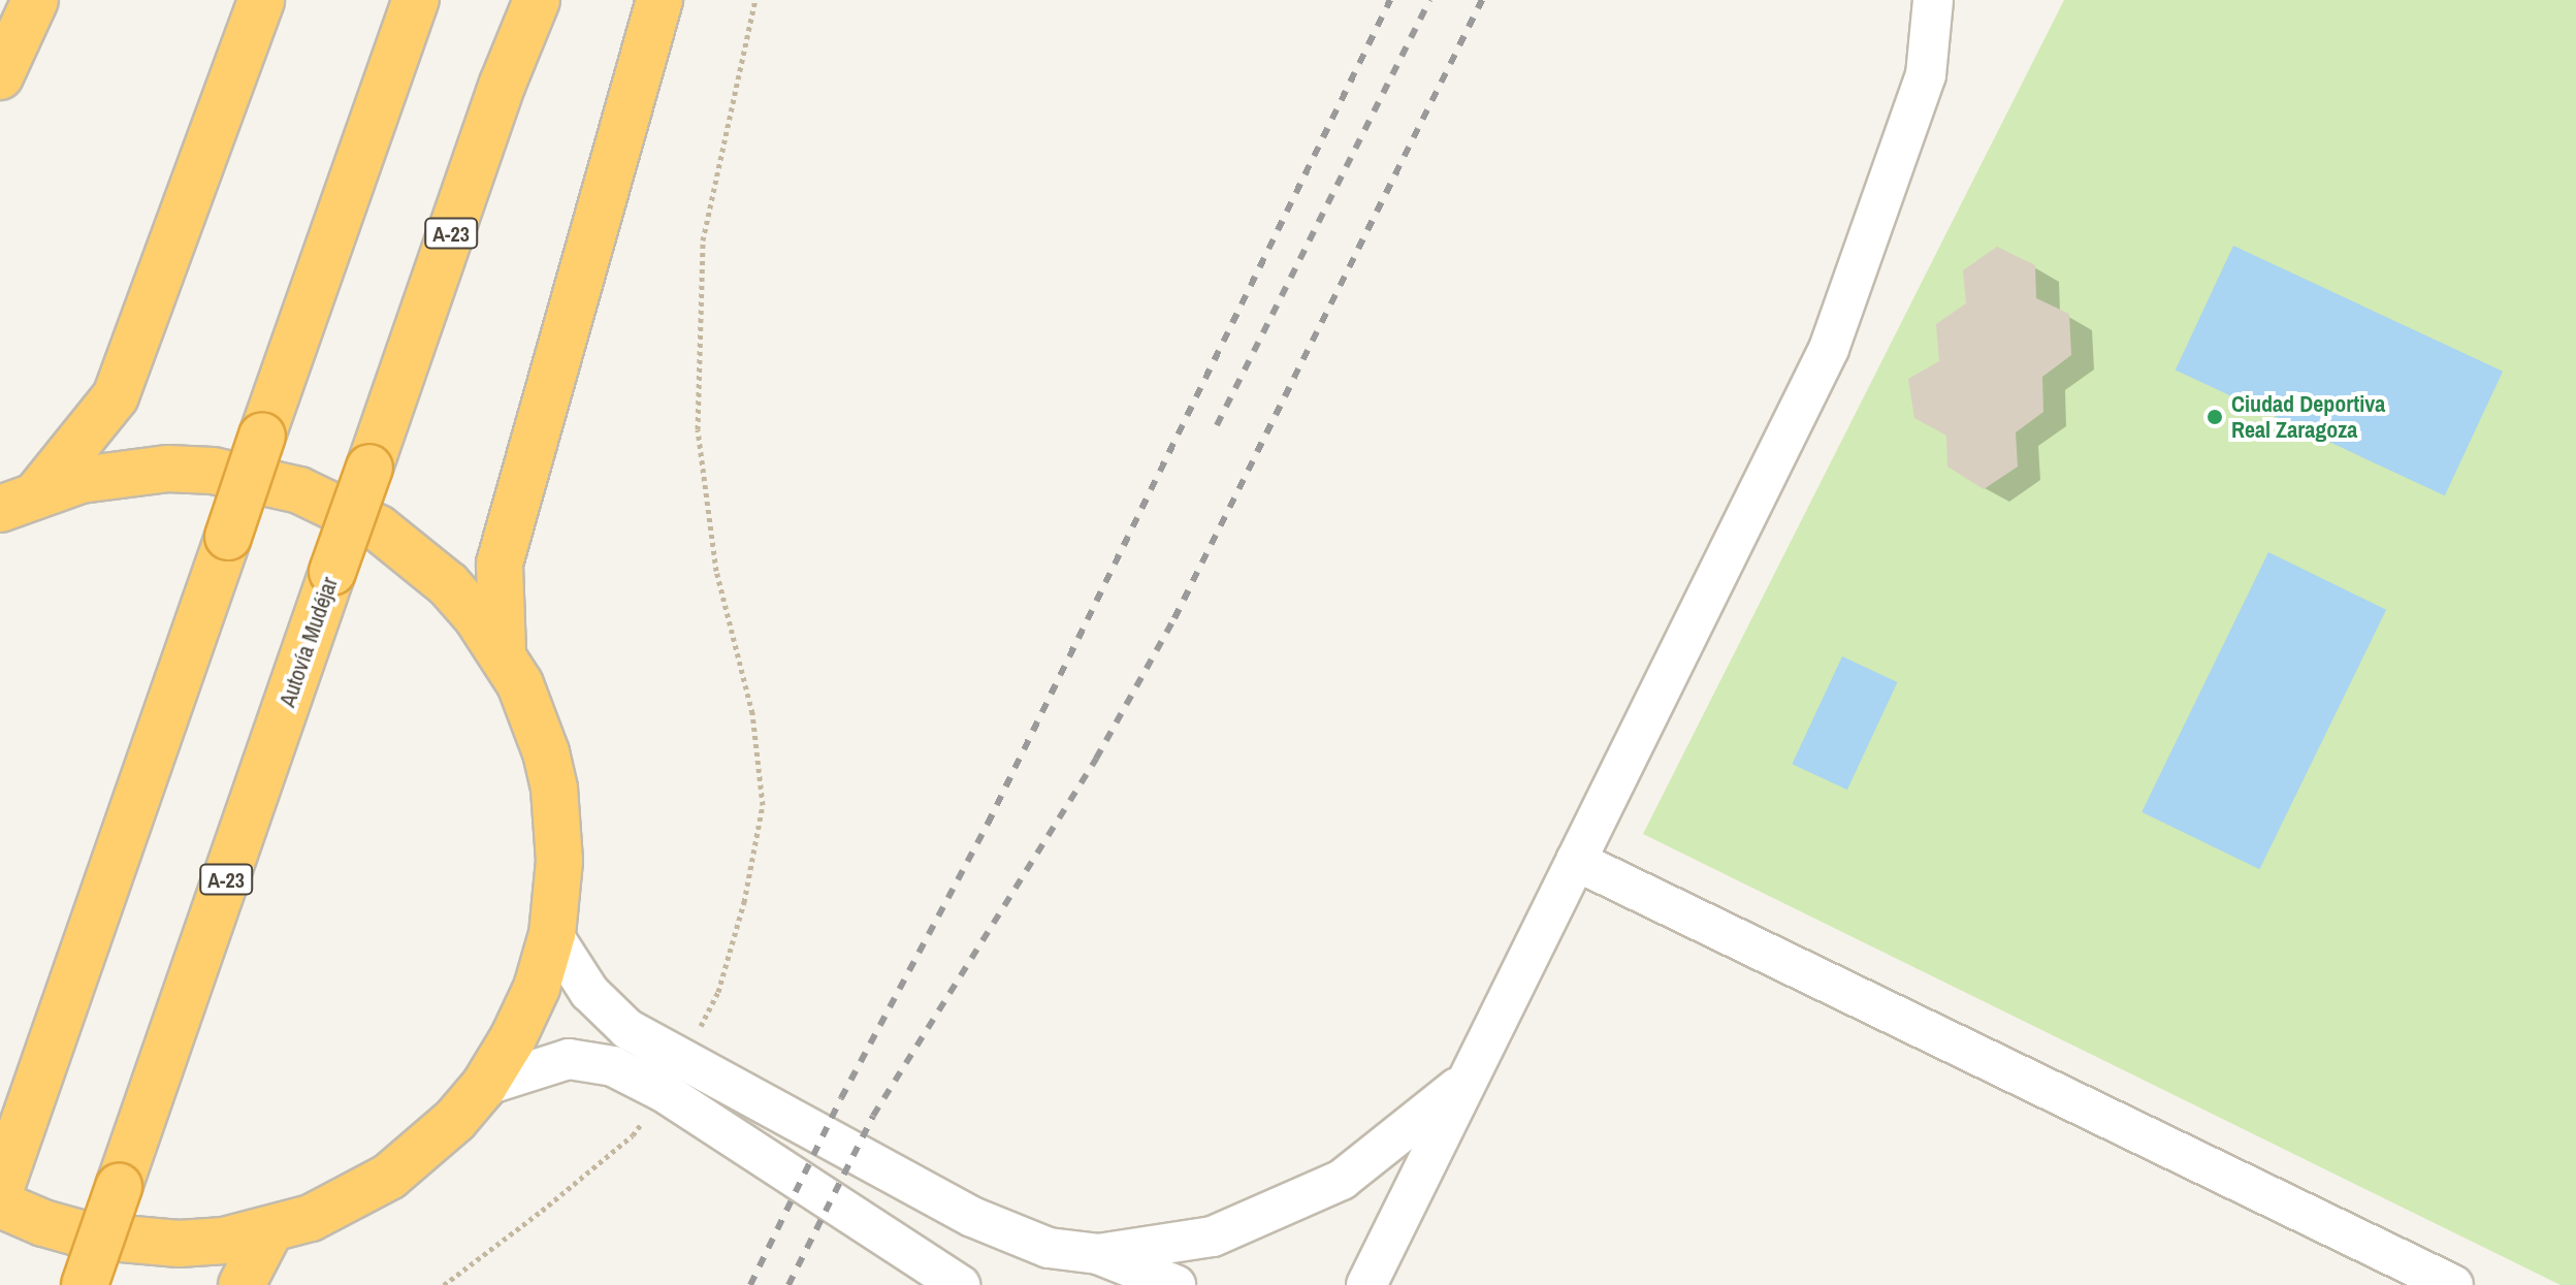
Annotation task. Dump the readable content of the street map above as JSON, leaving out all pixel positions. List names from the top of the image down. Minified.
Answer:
{"streets":{"highway":["A-23","Autovía Mudéjar"]},"places":["Ciudad Deportiva Real Zaragoza"]}
